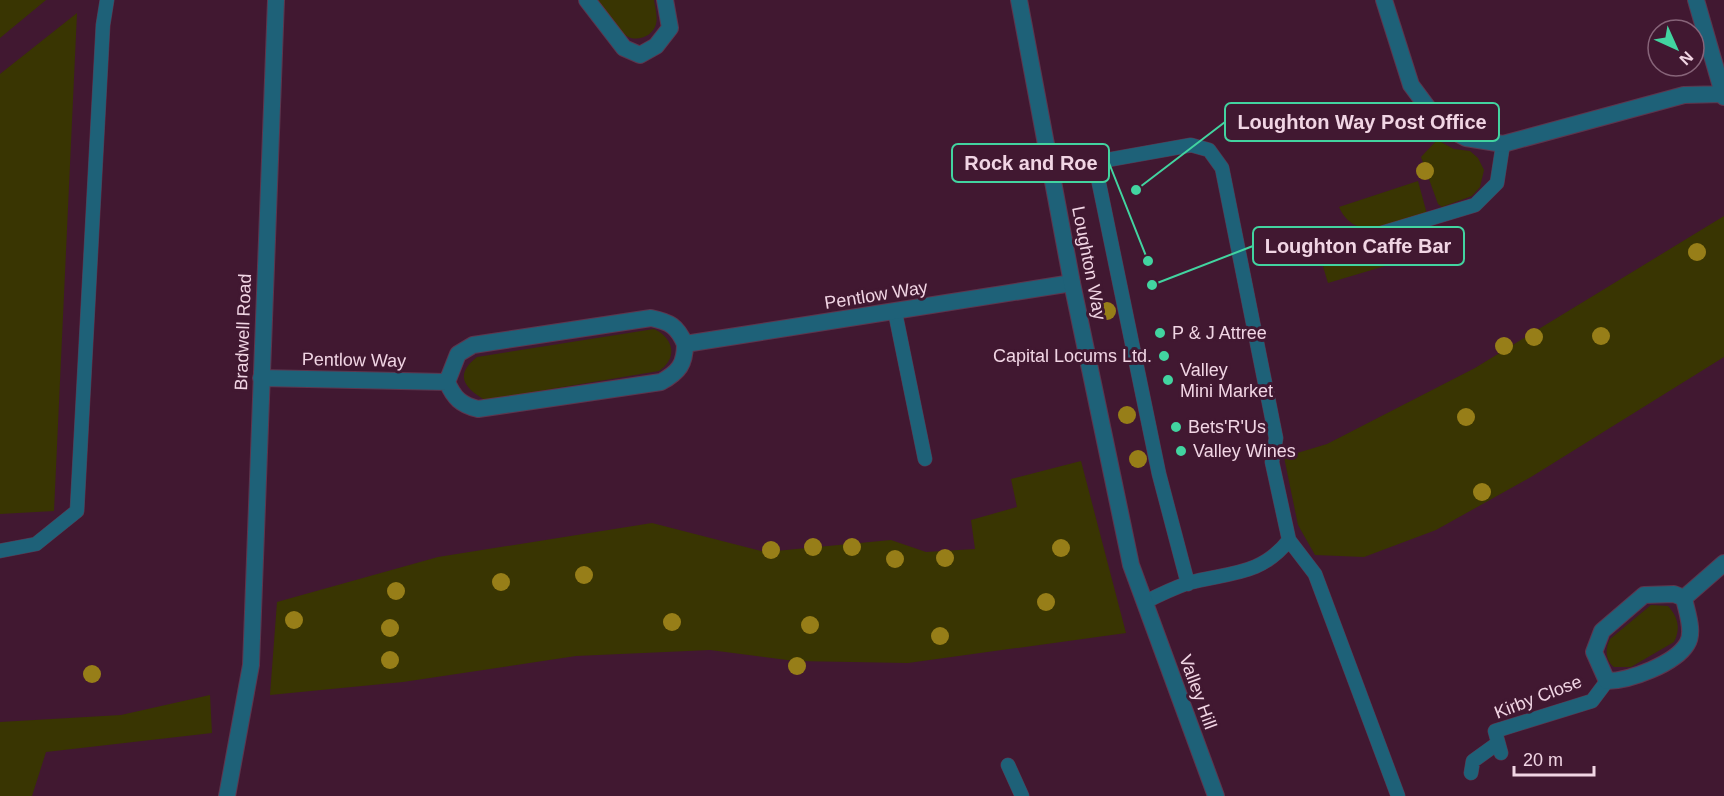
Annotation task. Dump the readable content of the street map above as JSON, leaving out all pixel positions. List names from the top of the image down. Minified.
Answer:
{"streets":{"street":["Loughton Way","Pentlow Way","Bradwell Road","Valley Hill","Kirby Close"]},"crossings":[["Loughton Way","Pentlow Way"],["Loughton Way","Valley Hill"],["Pentlow Way","Bradwell Road"]],"places":["Loughton Way Post Office","Rock and Roe","Loughton Caffe Bar","P & J Attree","Capital Locums Ltd.","Valley Mini Market","Bets'R'Us","Valley Wines"],"scale_bar":"20 m","north":"bottom right"}
